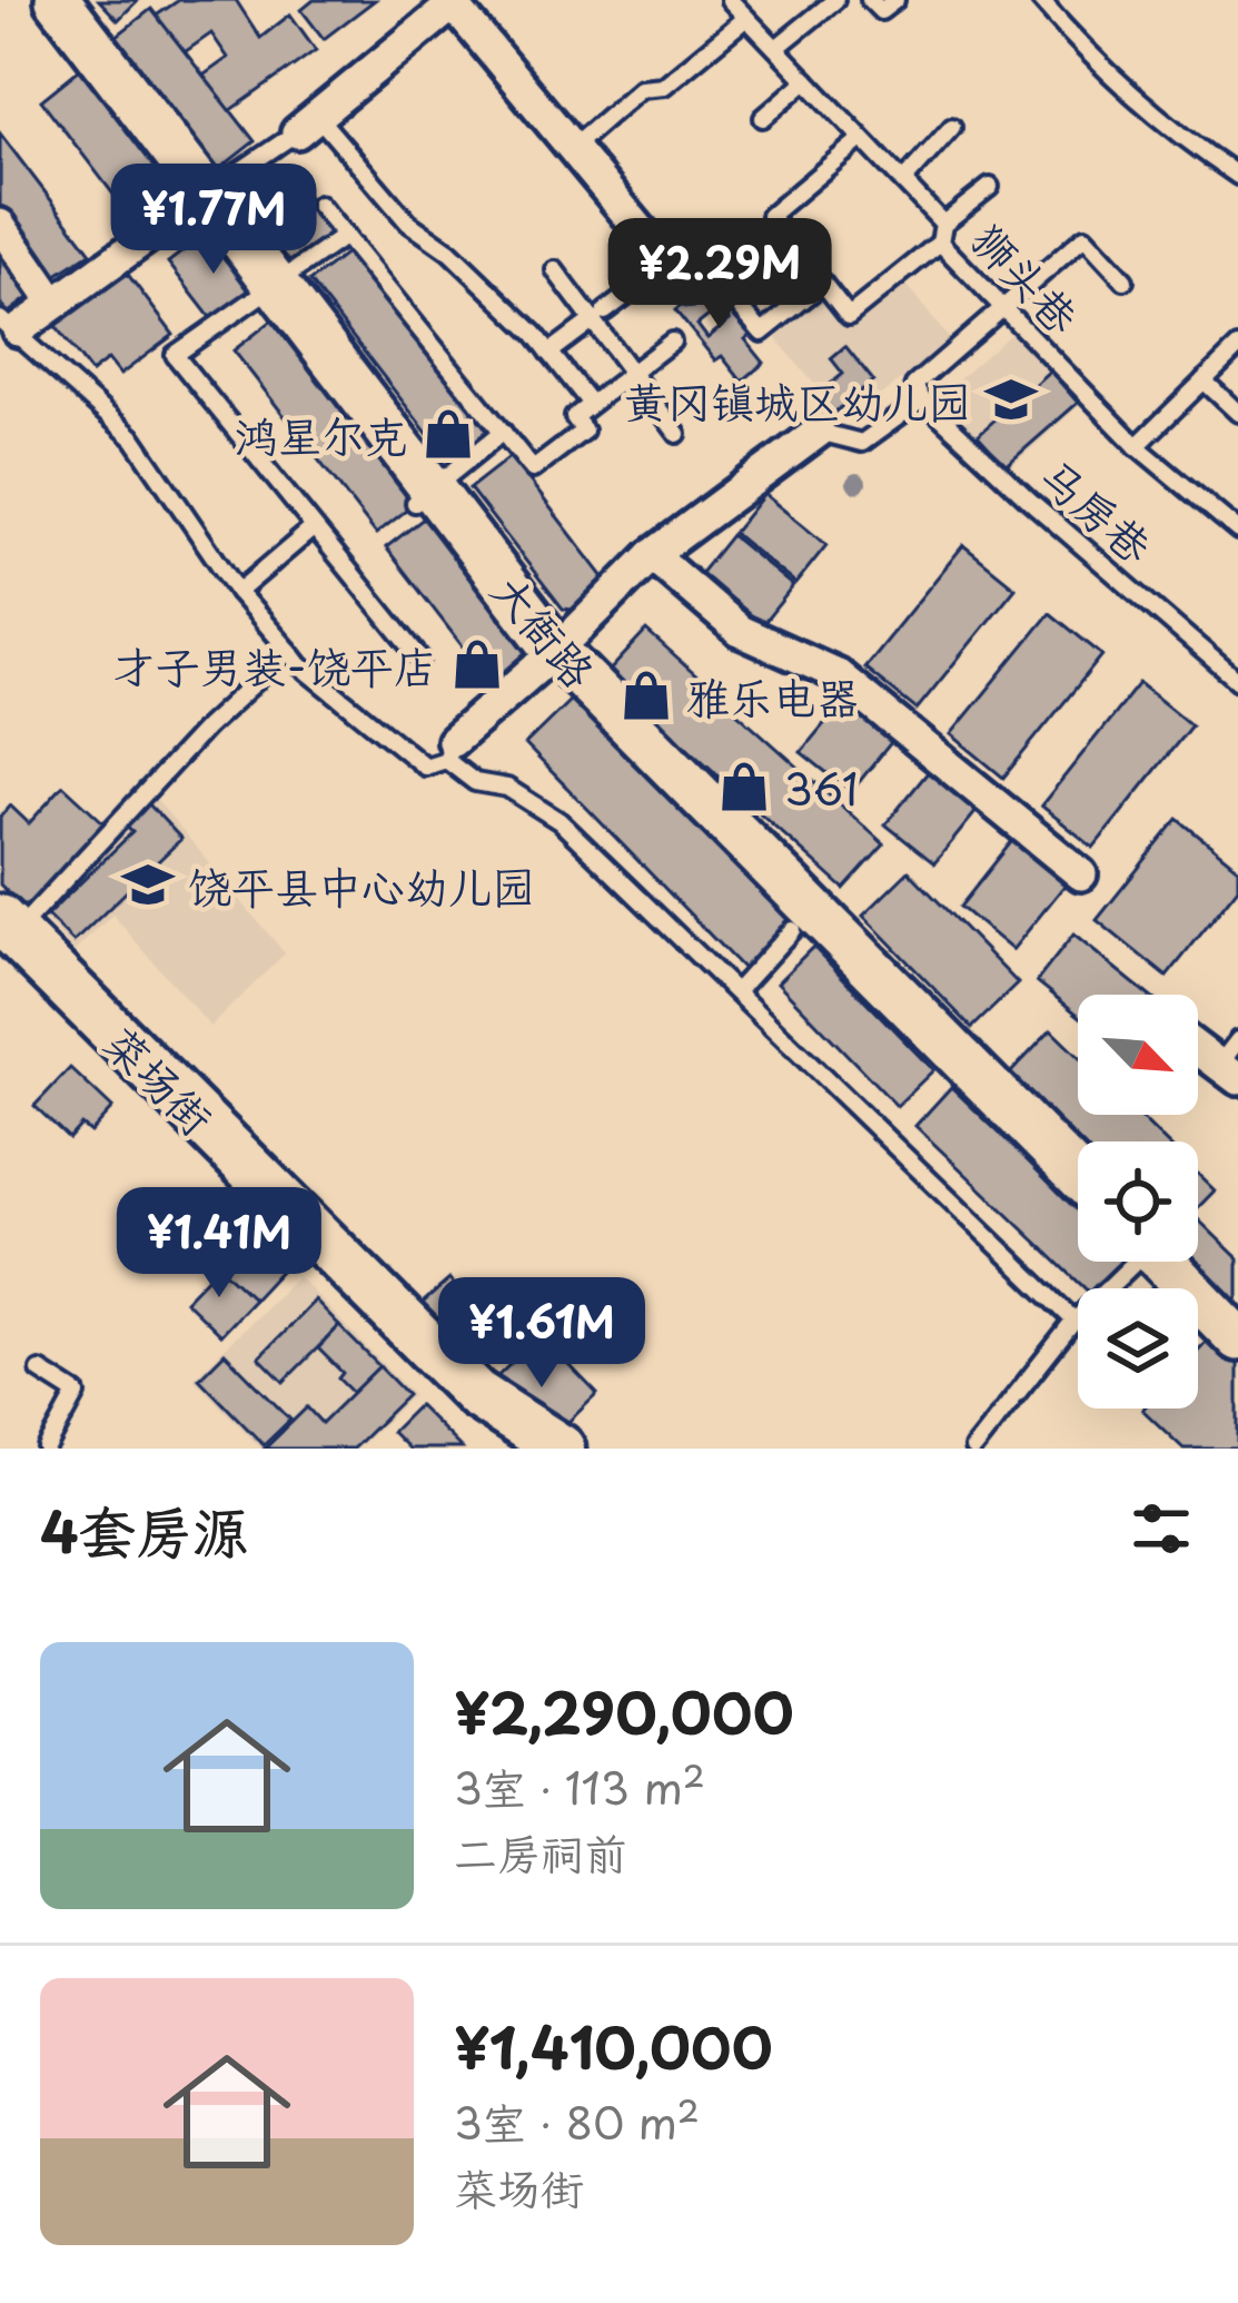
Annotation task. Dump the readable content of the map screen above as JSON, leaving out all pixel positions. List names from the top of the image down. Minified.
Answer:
{"streets":{"main road":["大衙路","菜场街"],"lane":["狮头巷","马房巷"]},"places":{"school or university":["黄冈镇城区幼儿园","饶平县中心幼儿园"],"shop":["鸿星尔克","才子男装-饶平店","雅乐电器","361"]},"north":"bottom right","page":{"price":["¥1.77M","¥2.29M","¥1.41M","¥1.61M"],"heading":"4套房源","list":[{"name":"¥2,290,000","note":"3室 · 113 m² · 二房祠前"},{"name":"¥1,410,000","note":"3室 · 80 m² · 菜场街"}]}}
